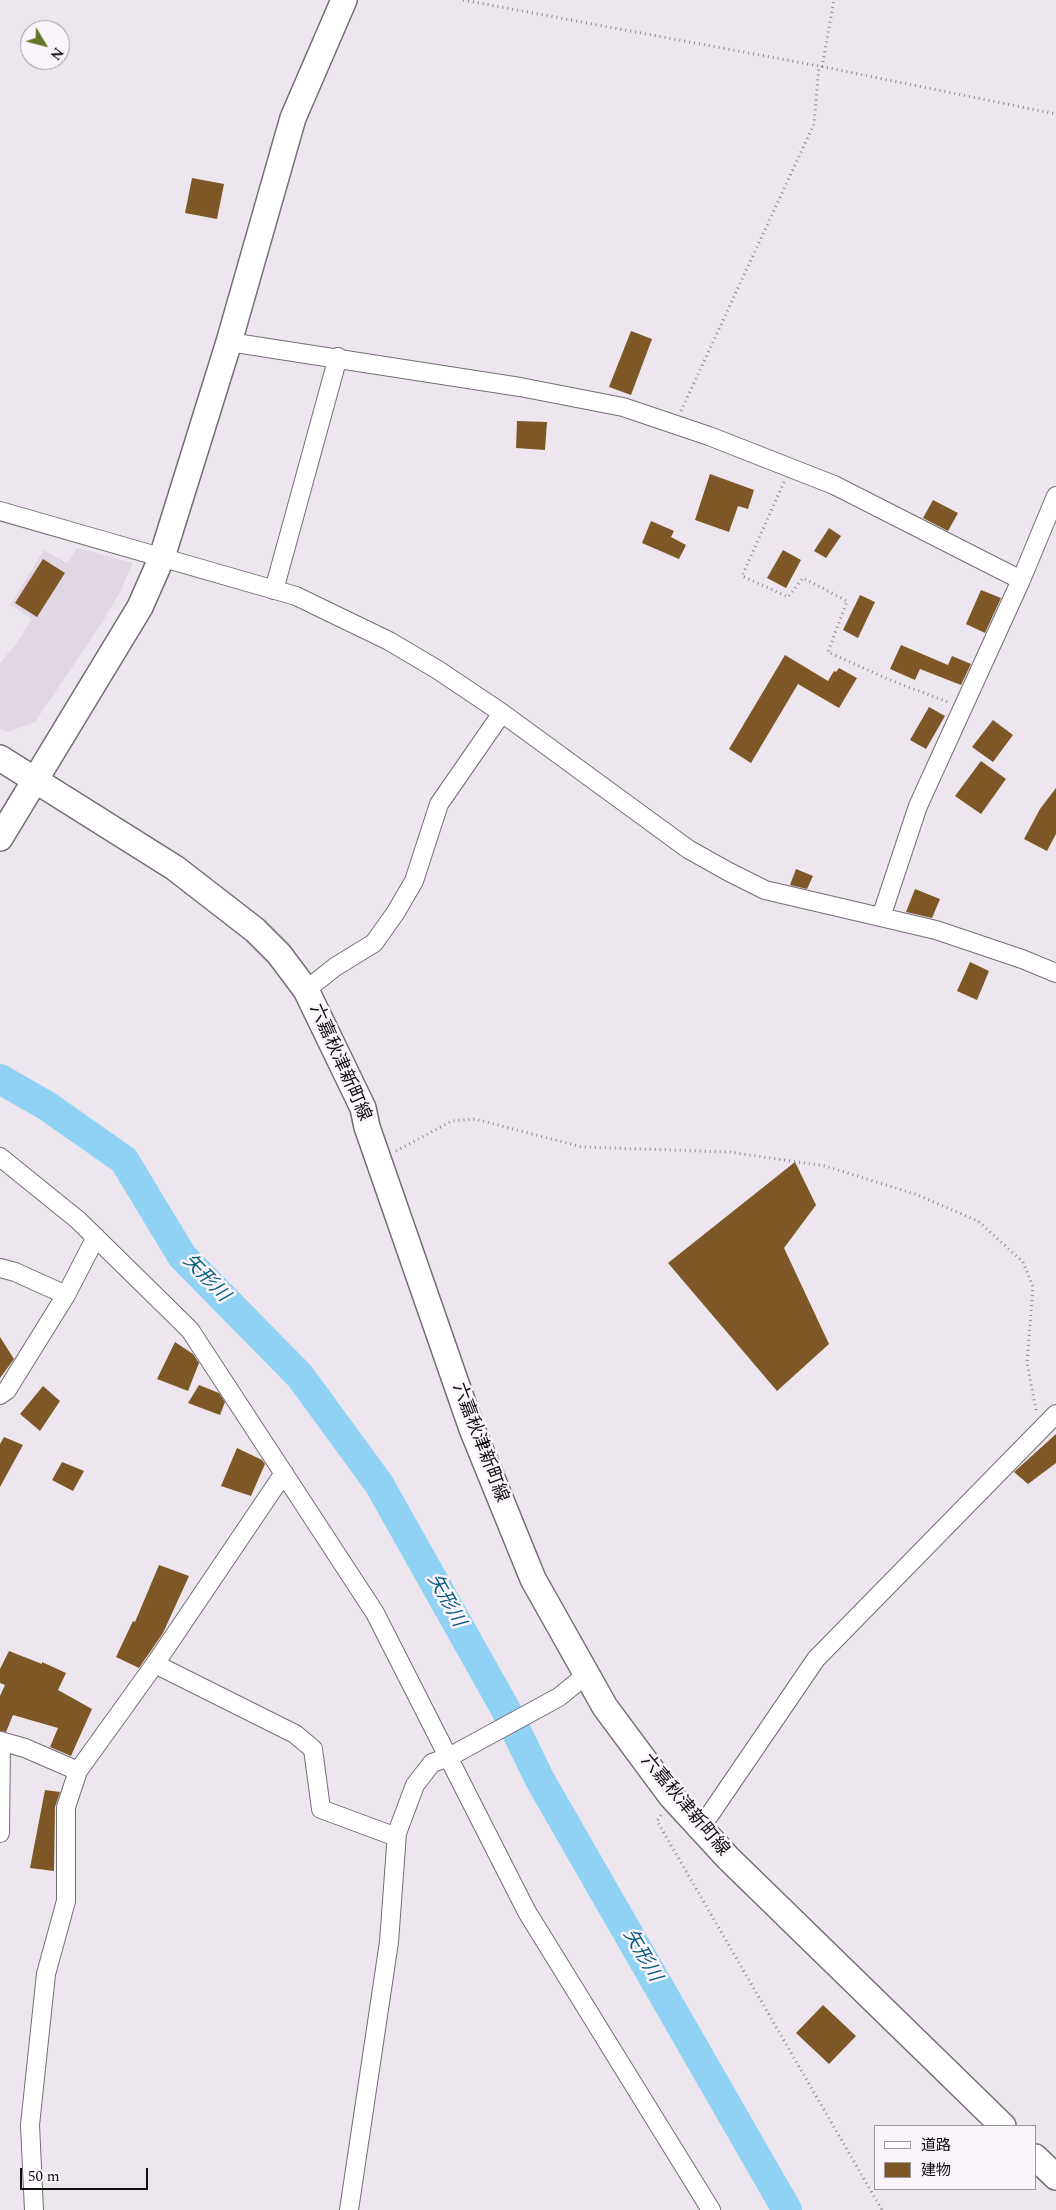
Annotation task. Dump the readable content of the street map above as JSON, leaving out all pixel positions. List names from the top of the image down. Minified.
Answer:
{"streets":{"main road":["六嘉秋津新町線"]},"water":["矢形川"],"legend":["道路","建物"],"scale_bar":"50 m","north":"bottom right"}
